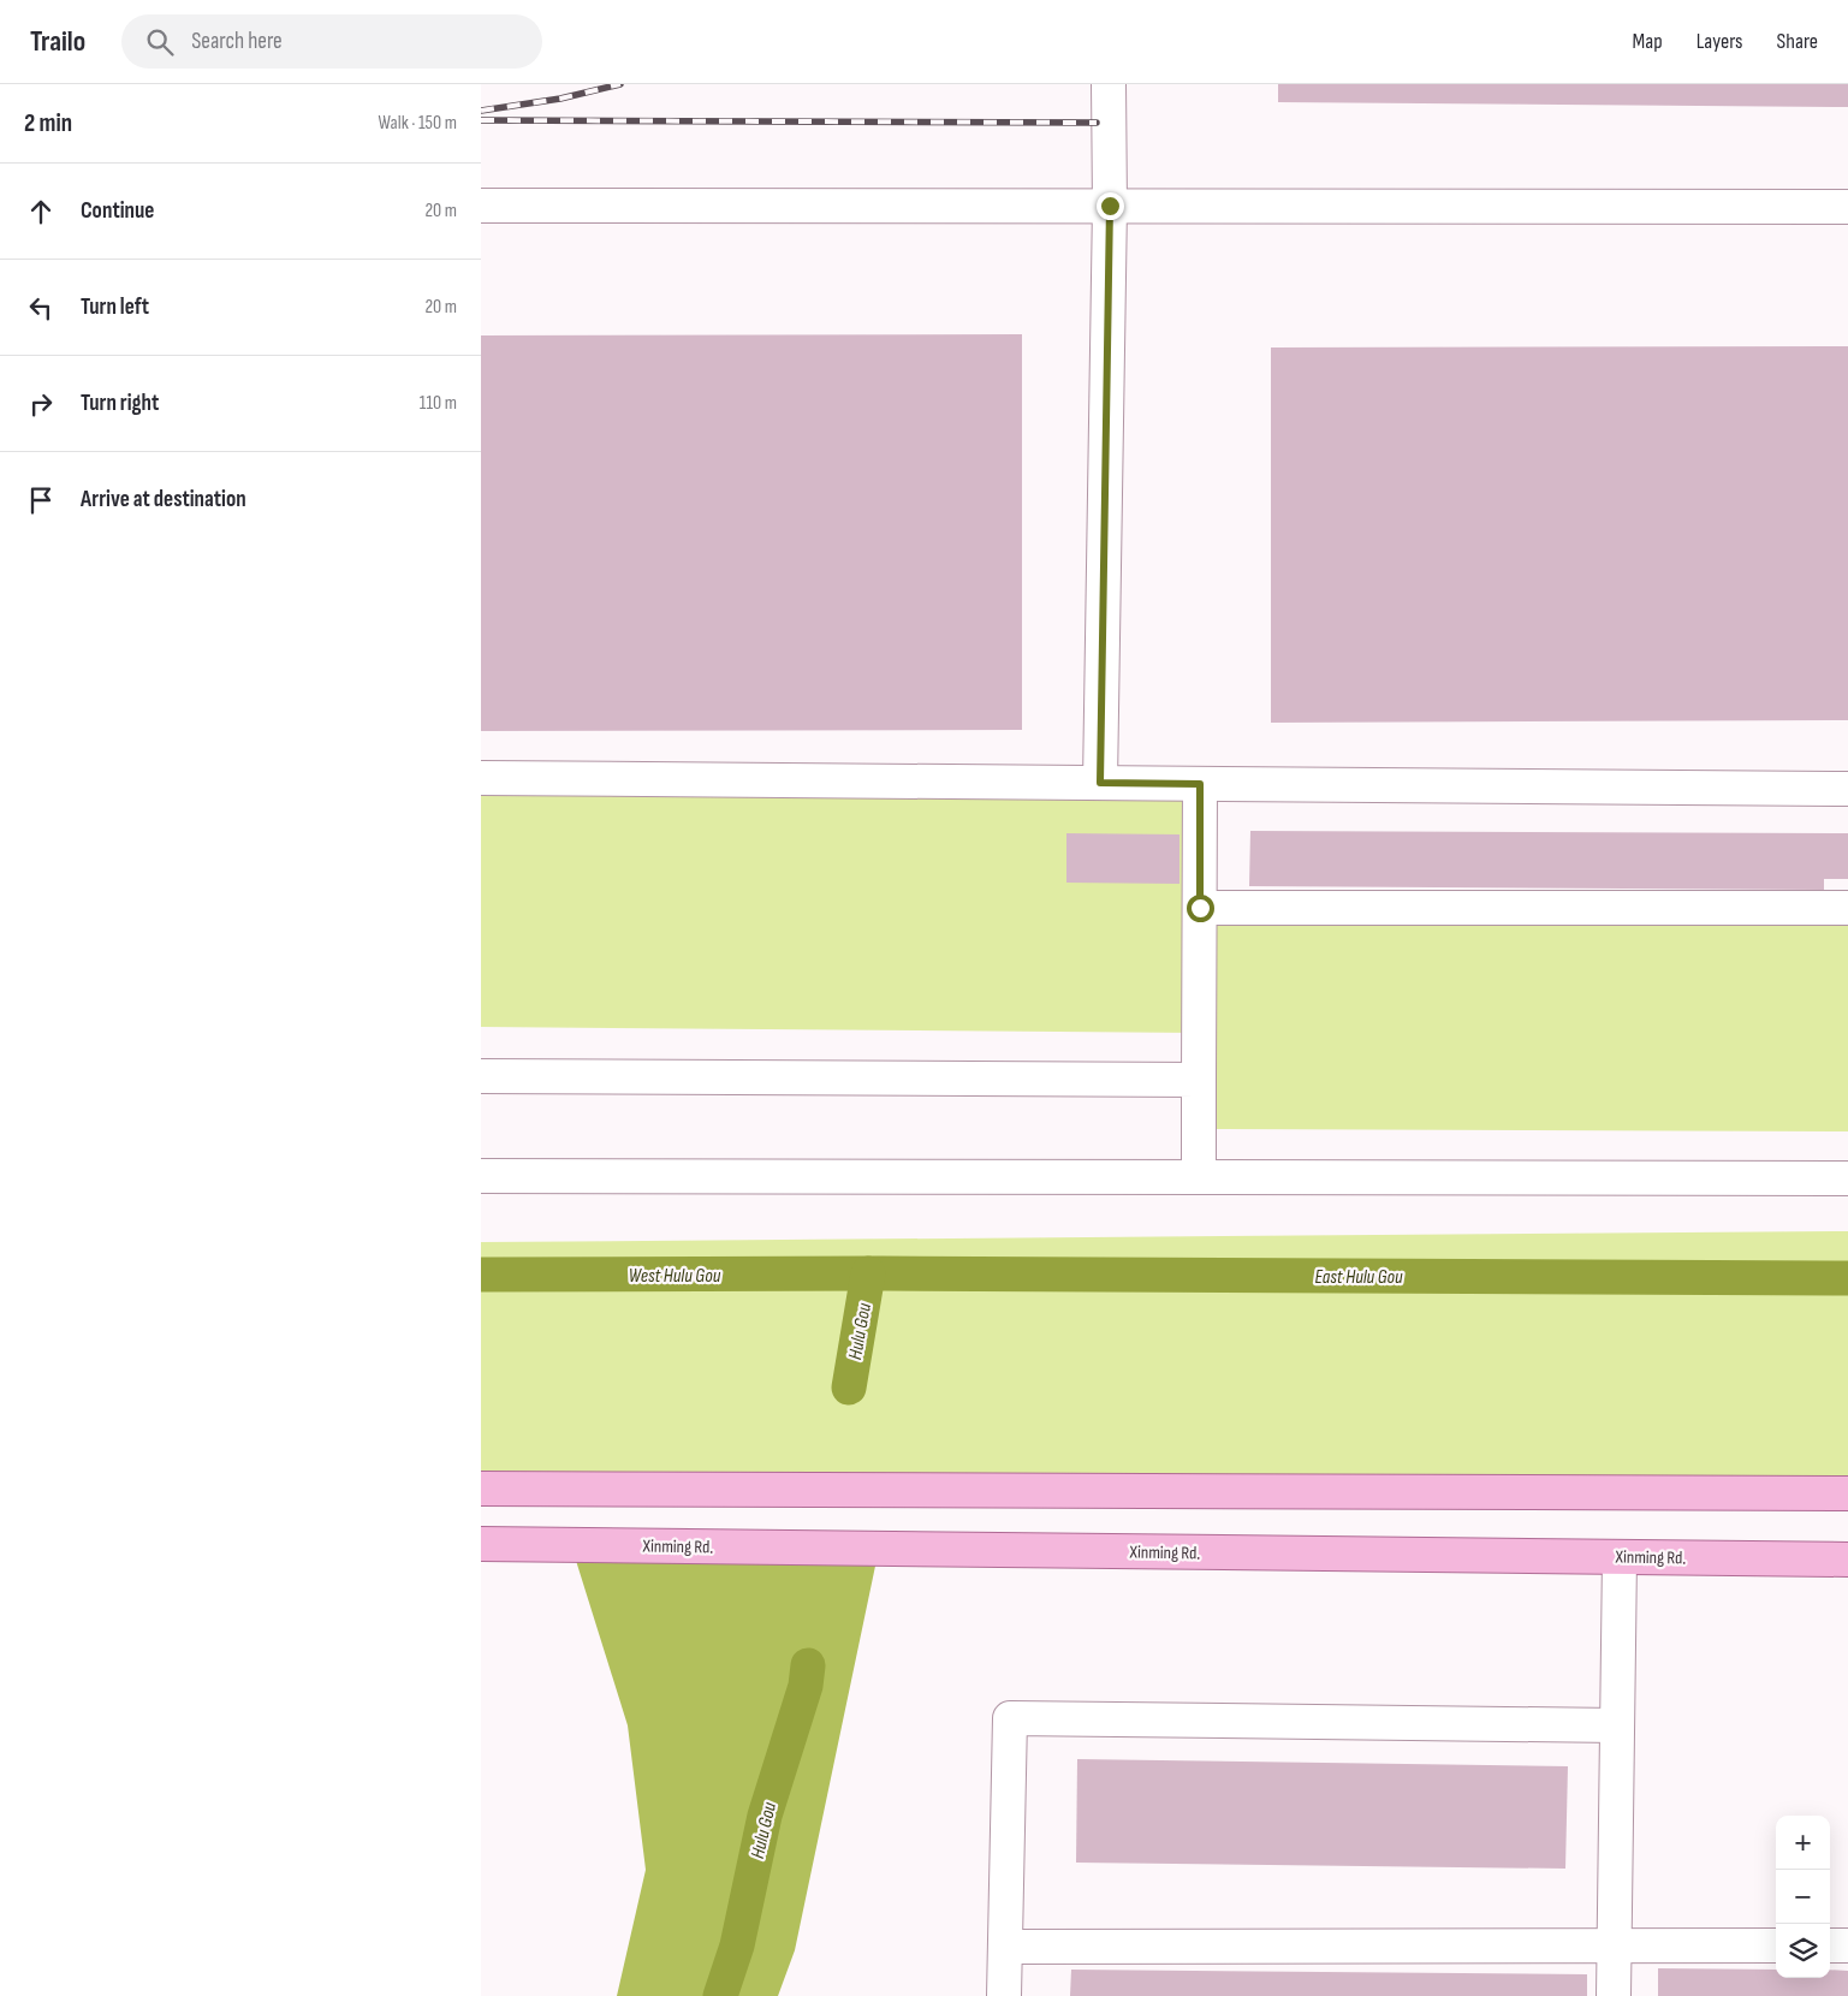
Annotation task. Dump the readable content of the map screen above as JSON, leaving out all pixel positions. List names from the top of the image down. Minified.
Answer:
{"streets":{"main road":["Xinming Rd."]},"water":["West Hulu Gou","East Hulu Gou","Hulu Gou"],"page":{"header":"Trailo","search":"Search here","nav":["Map","Layers","Share"],"heading":["2 min","Walk · 150 m"],"list":[["Continue","20 m"],["Turn left","20 m"],["Turn right","110 m"],"Arrive at destination"],"map_buttons":["+","−"]}}
